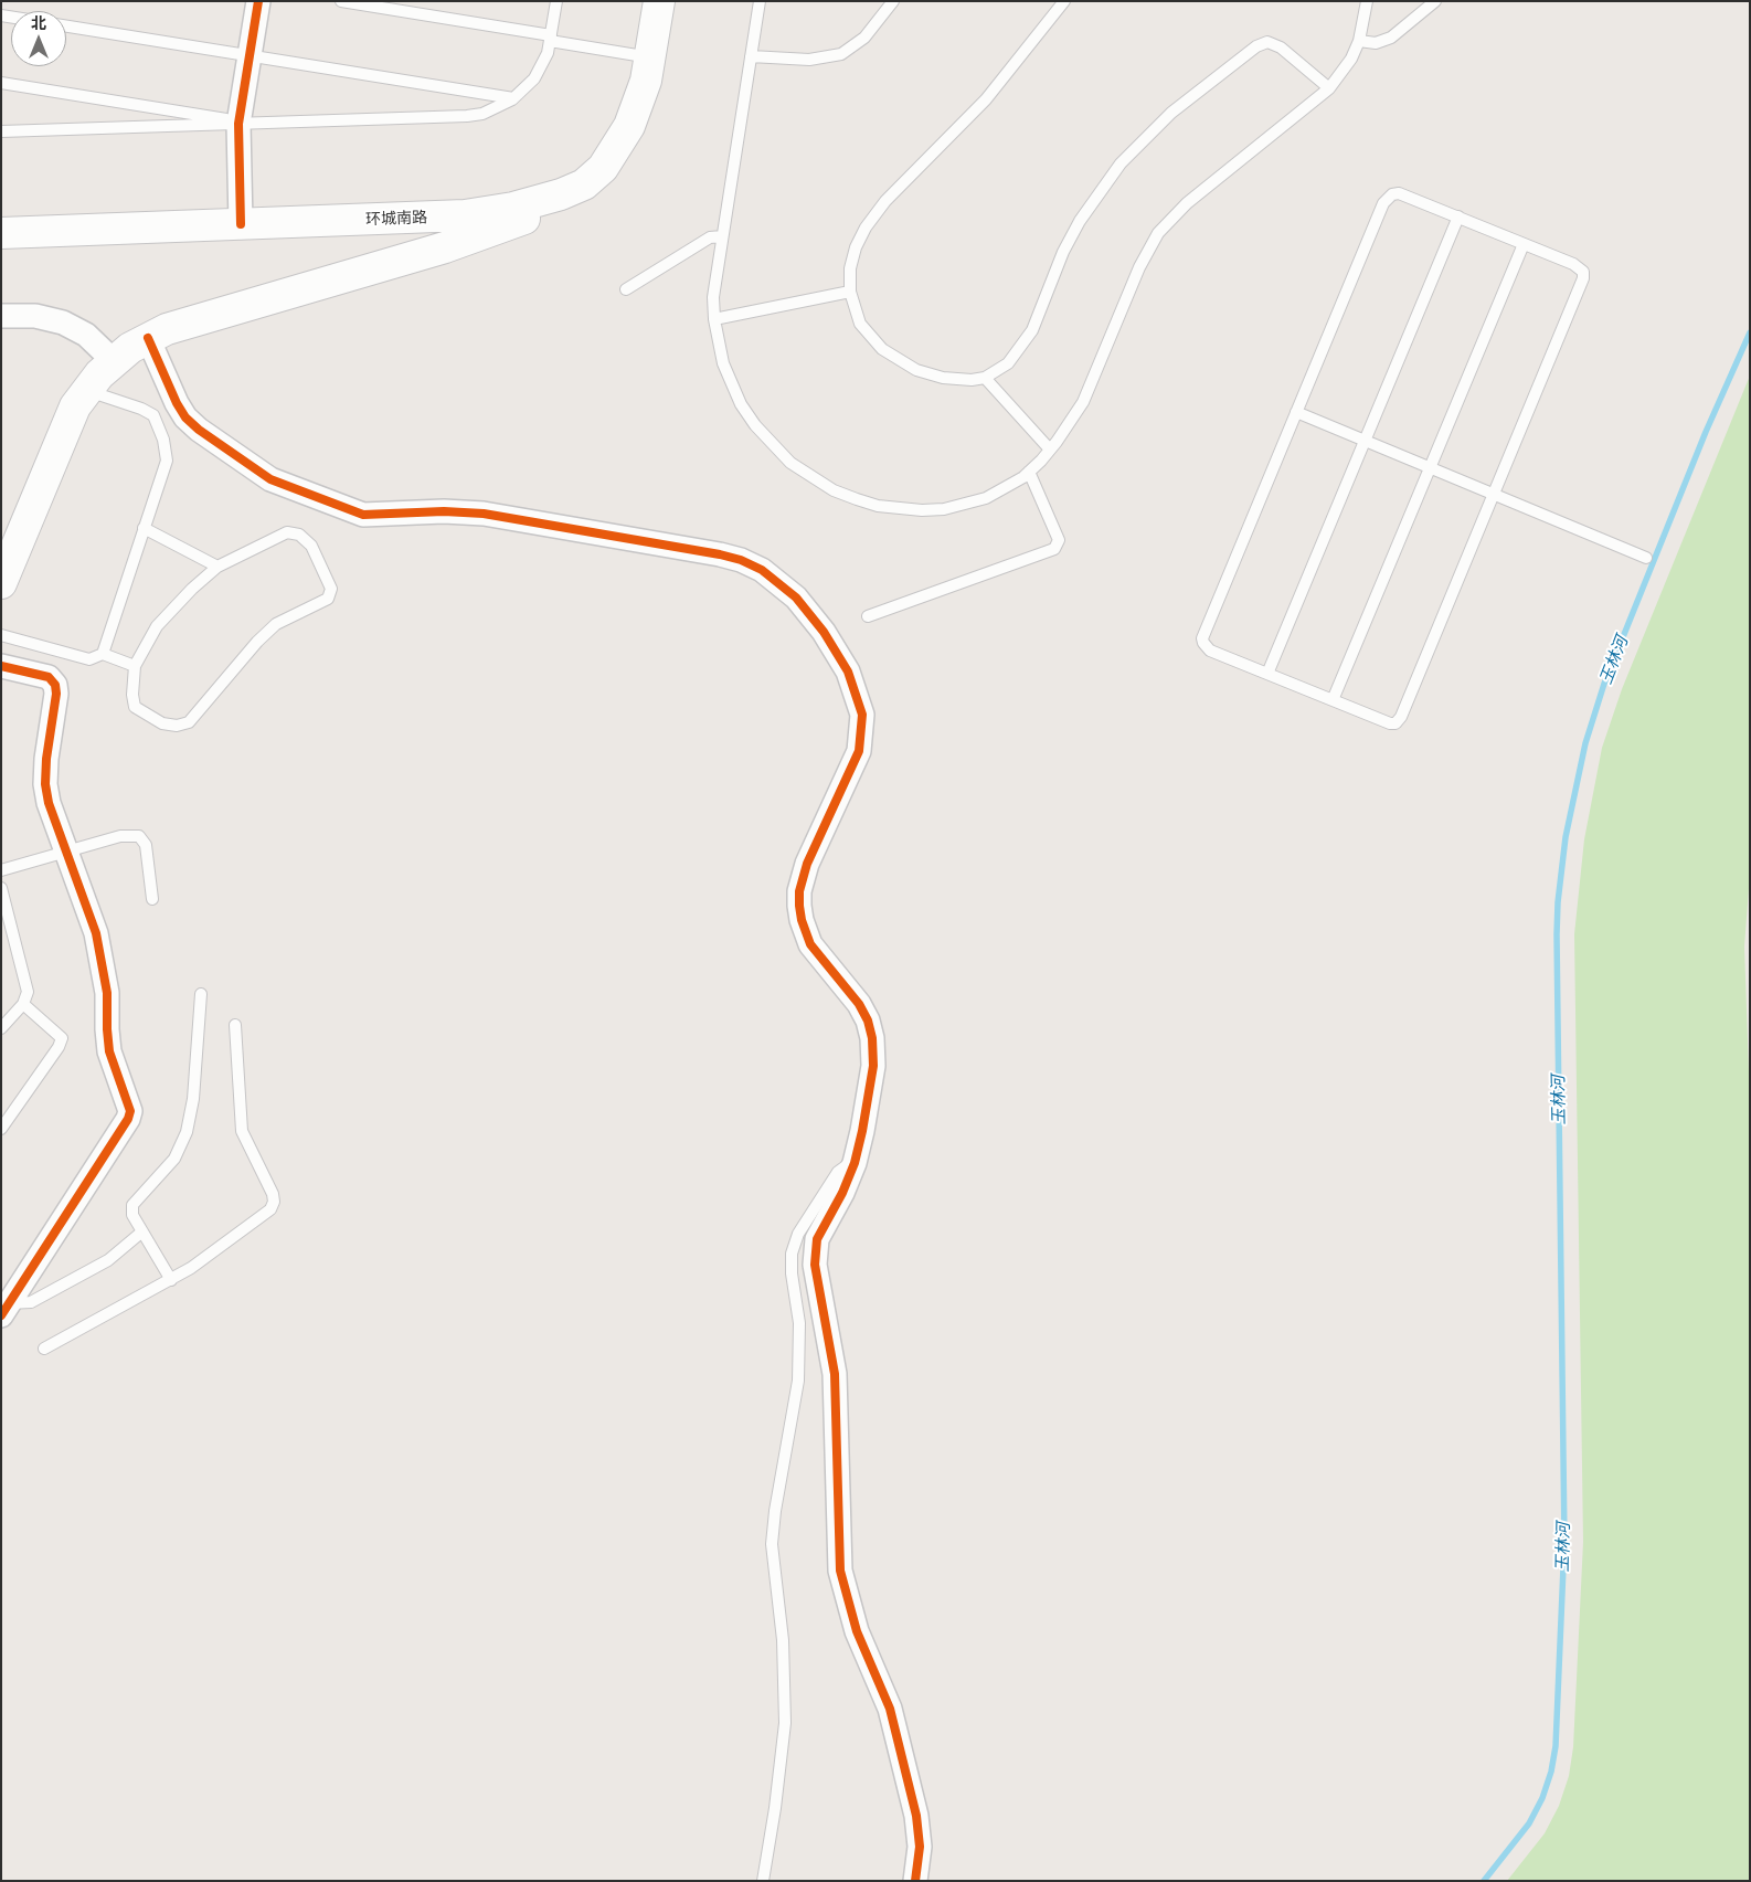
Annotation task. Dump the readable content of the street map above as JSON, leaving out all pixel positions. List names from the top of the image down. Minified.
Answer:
{"streets":{"main road":["环城南路"]},"water":["玉林河"],"north":"top"}
